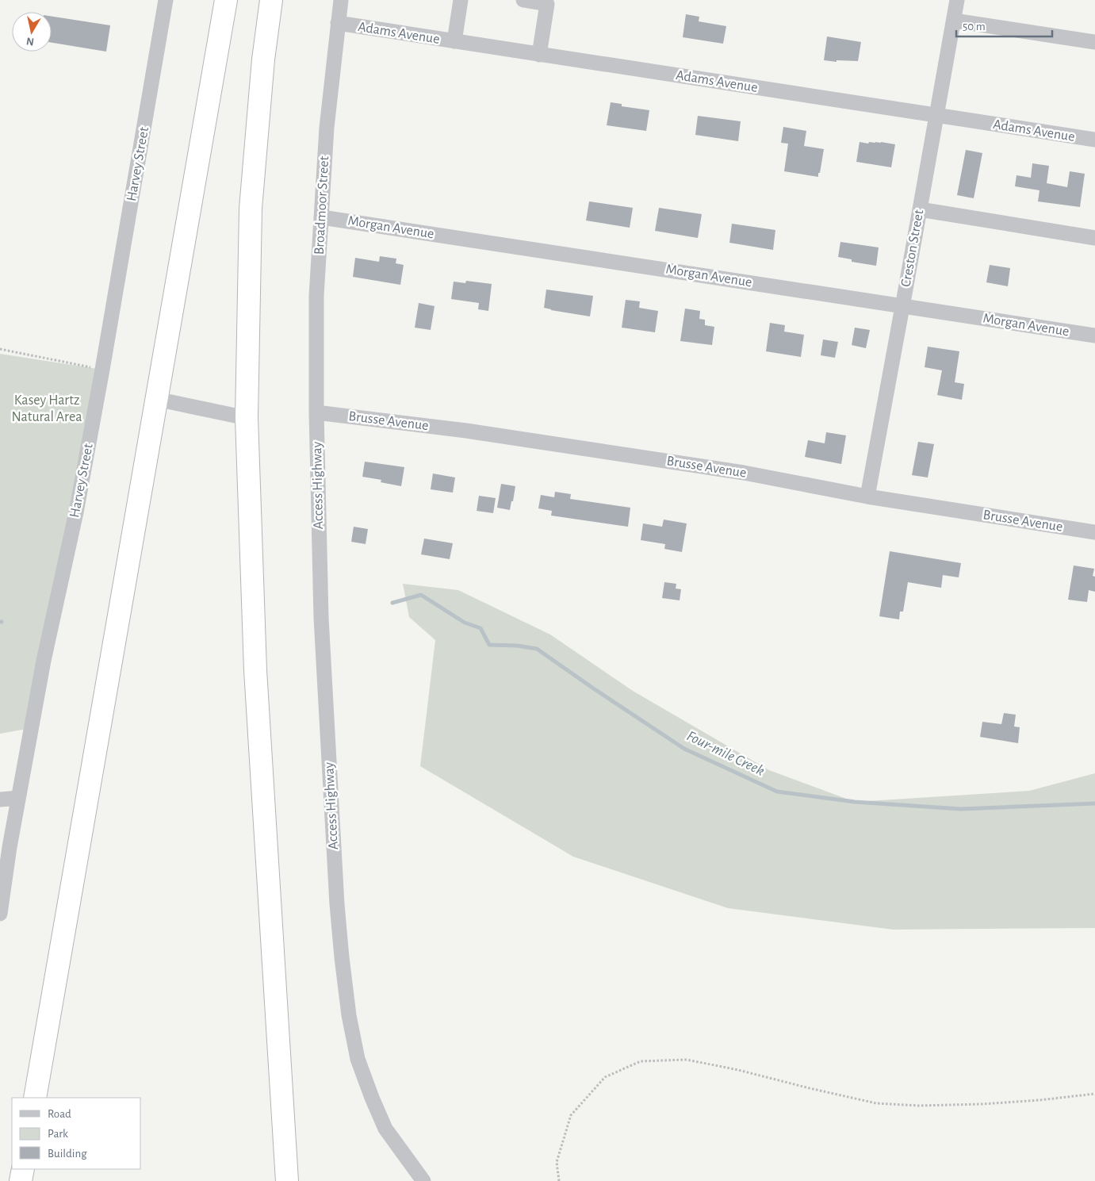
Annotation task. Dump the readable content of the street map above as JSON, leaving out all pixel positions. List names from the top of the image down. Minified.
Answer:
{"streets":{"street":["Adams Avenue","Harvey Street","Broadmoor Street","Morgan Avenue","Creston Street","Brusse Avenue","Access Highway"]},"crossings":[["Adams Avenue","Broadmoor Street"],["Adams Avenue","Creston Street"],["Broadmoor Street","Morgan Avenue"],["Broadmoor Street","Brusse Avenue"],["Broadmoor Street","Access Highway"],["Morgan Avenue","Creston Street"],["Creston Street","Brusse Avenue"],["Brusse Avenue","Access Highway"]],"water":["Four-mile Creek"],"parks":["Kasey Hartz Natural Area"],"legend":["Road","Park","Building"],"scale_bar":"50 m","north":"bottom"}
